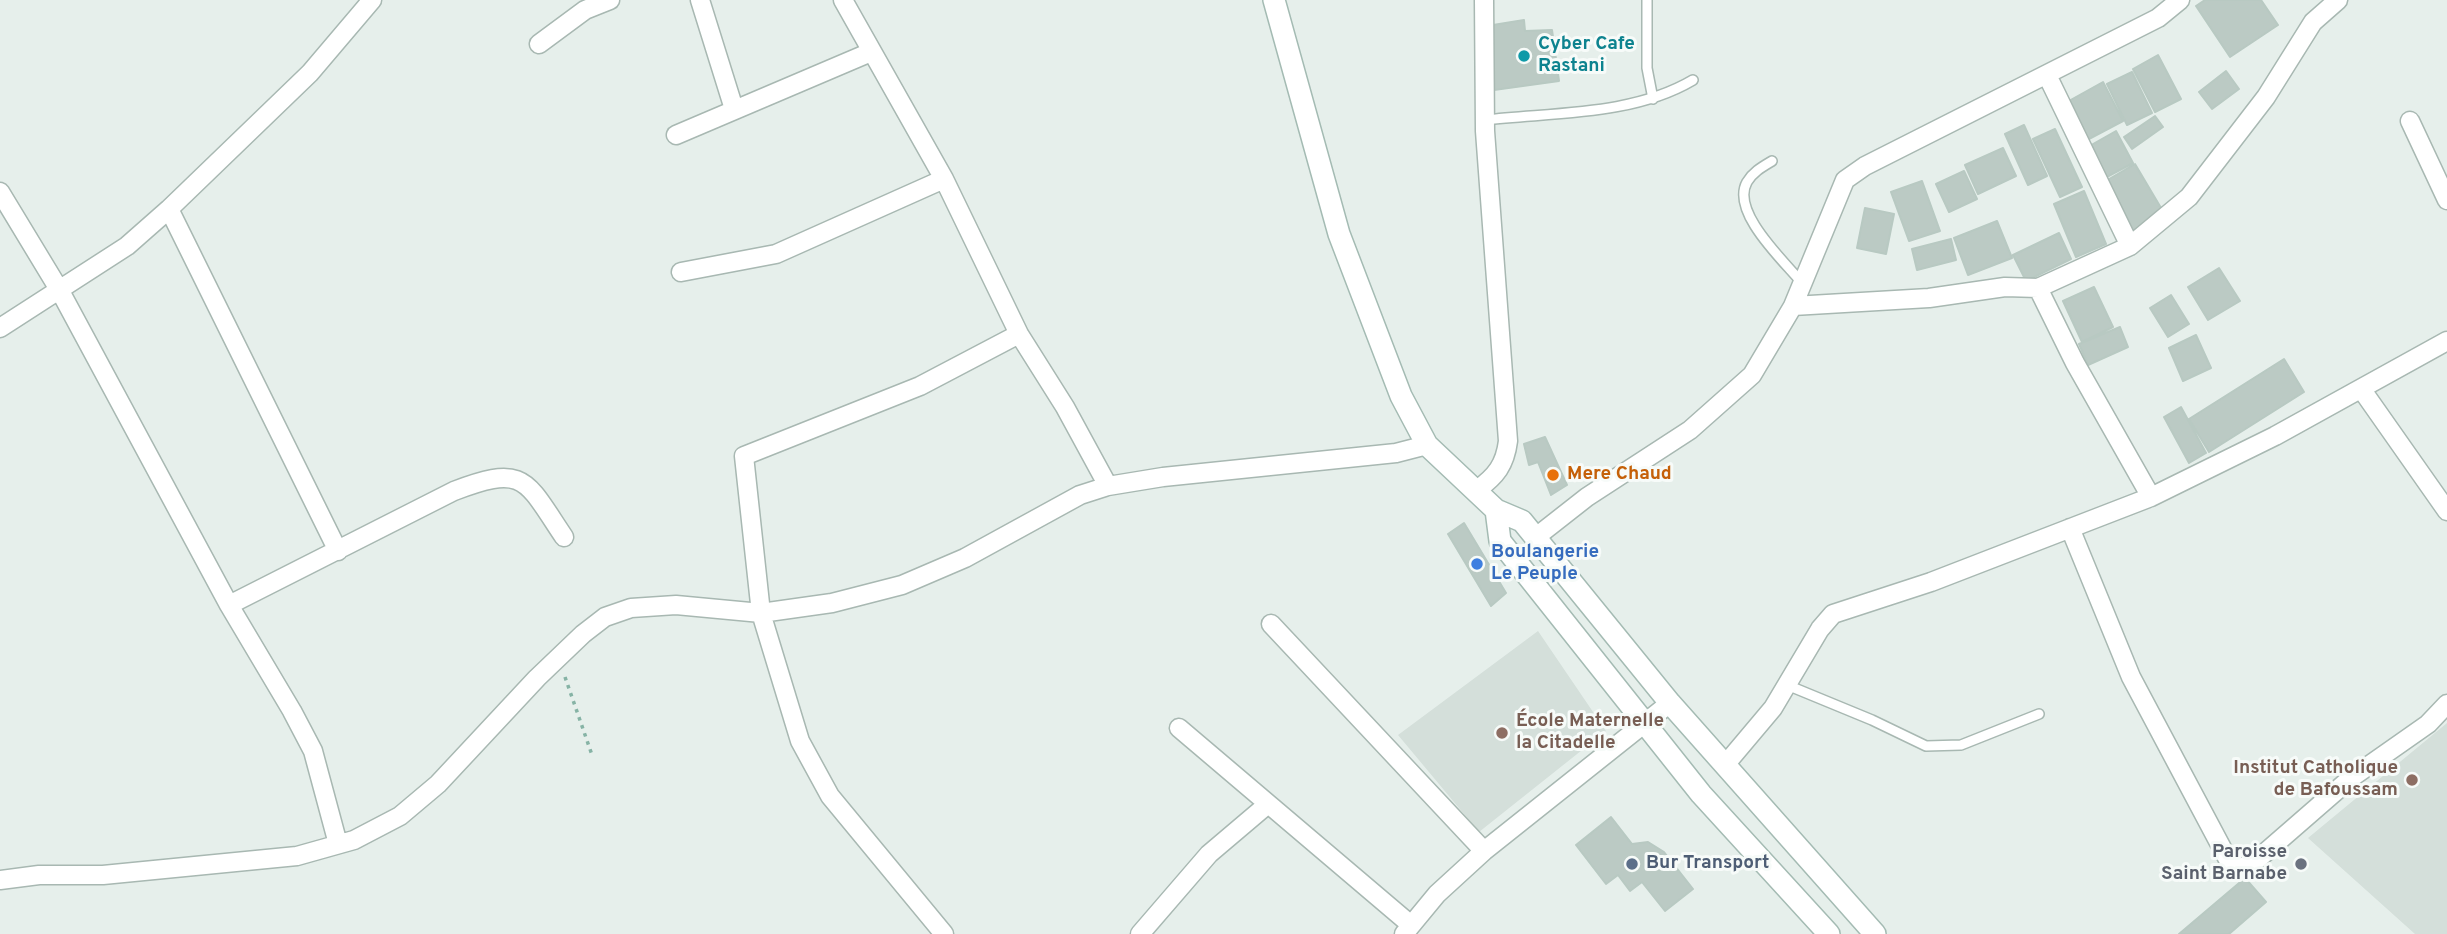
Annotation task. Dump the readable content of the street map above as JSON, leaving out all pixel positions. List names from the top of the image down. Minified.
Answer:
{"places":["Cyber Cafe Rastani","Mere Chaud","Boulangerie Le Peuple","École Maternelle la Citadelle","Institut Catholique de Bafoussam","Bur Transport","Paroisse Saint Barnabe"]}
